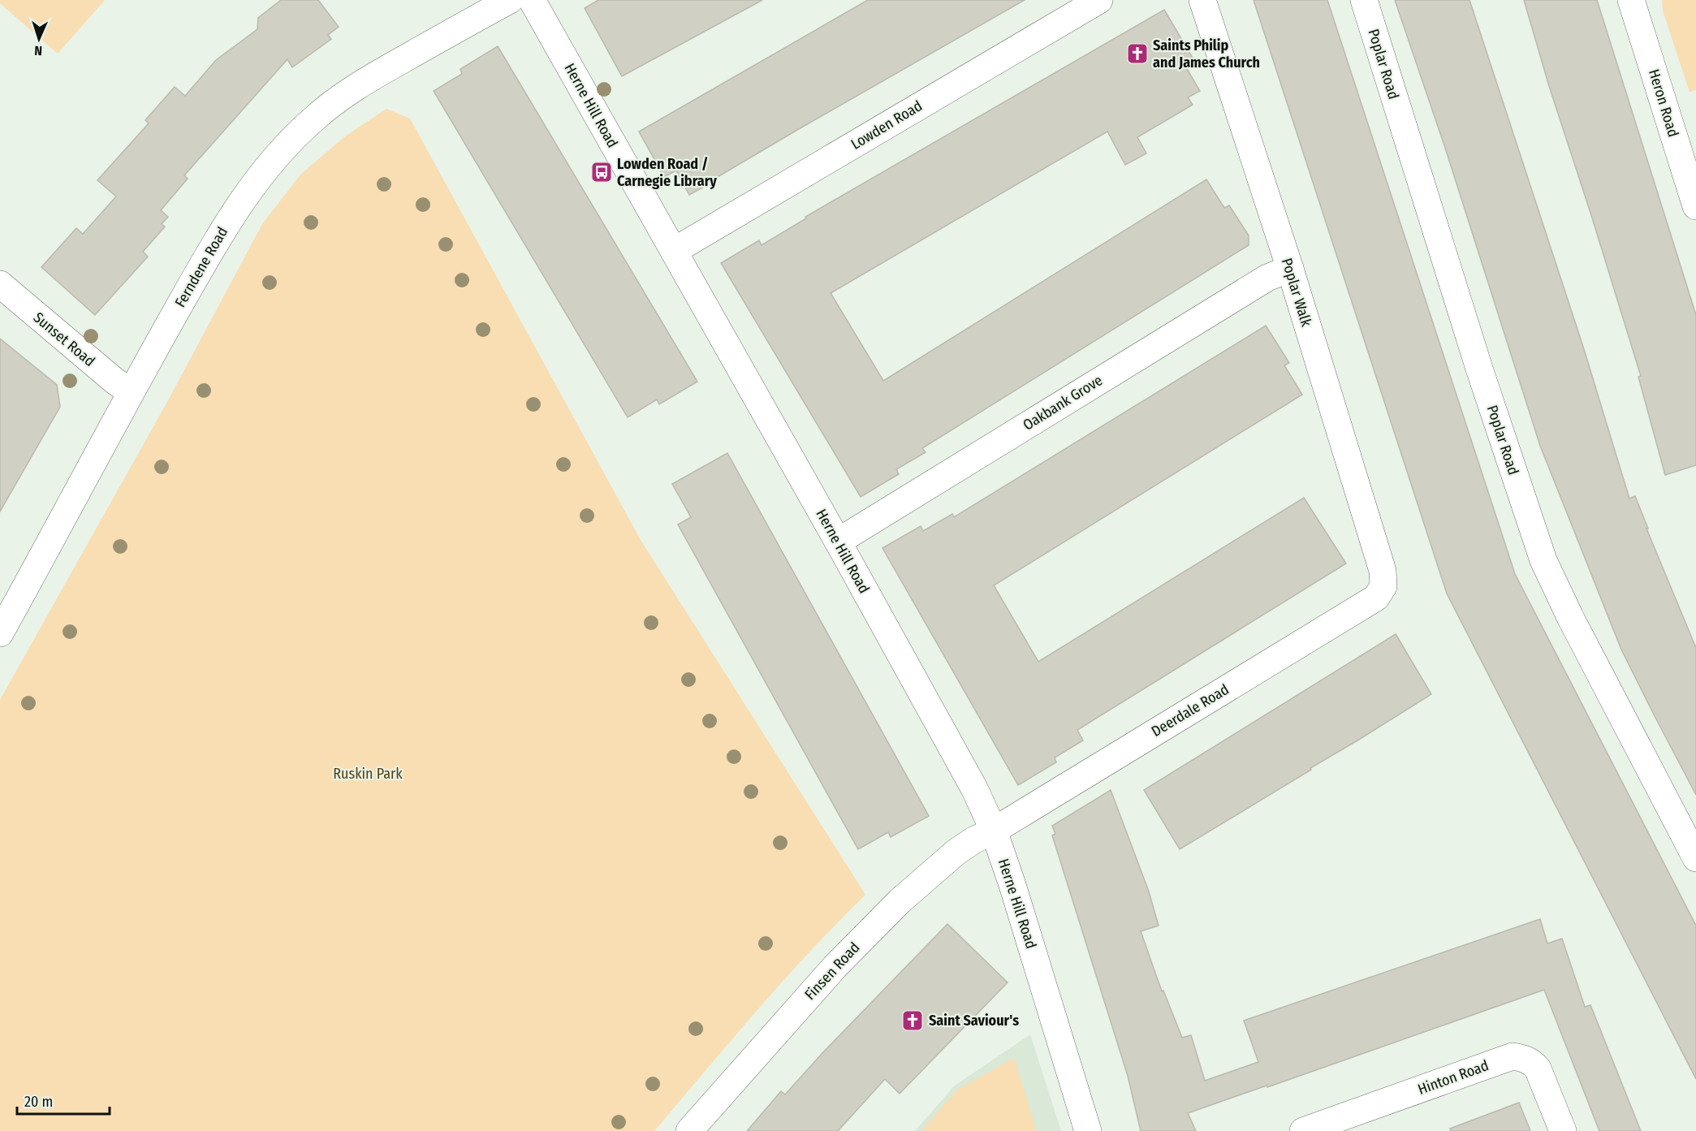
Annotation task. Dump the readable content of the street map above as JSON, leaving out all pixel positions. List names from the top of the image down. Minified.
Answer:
{"streets":{"street":["Poplar Road","Heron Road","Herne Hill Road","Lowden Road","Ferndene Road","Poplar Walk","Sunset Road","Oakbank Grove","Deerdale Road","Finsen Road","Hinton Road"]},"crossings":[["Herne Hill Road","Lowden Road"],["Herne Hill Road","Oakbank Grove"],["Herne Hill Road","Deerdale Road"],["Herne Hill Road","Finsen Road"],["Ferndene Road","Sunset Road"],["Poplar Walk","Oakbank Grove"],["Poplar Walk","Deerdale Road"],["Deerdale Road","Finsen Road"]],"parks":["Ruskin Park"],"places":{"church":["Saints Philip and James Church","Saint Saviour's"],"bus stop":["Lowden Road / Carnegie Library"]},"scale_bar":"20 m","north":"bottom"}
